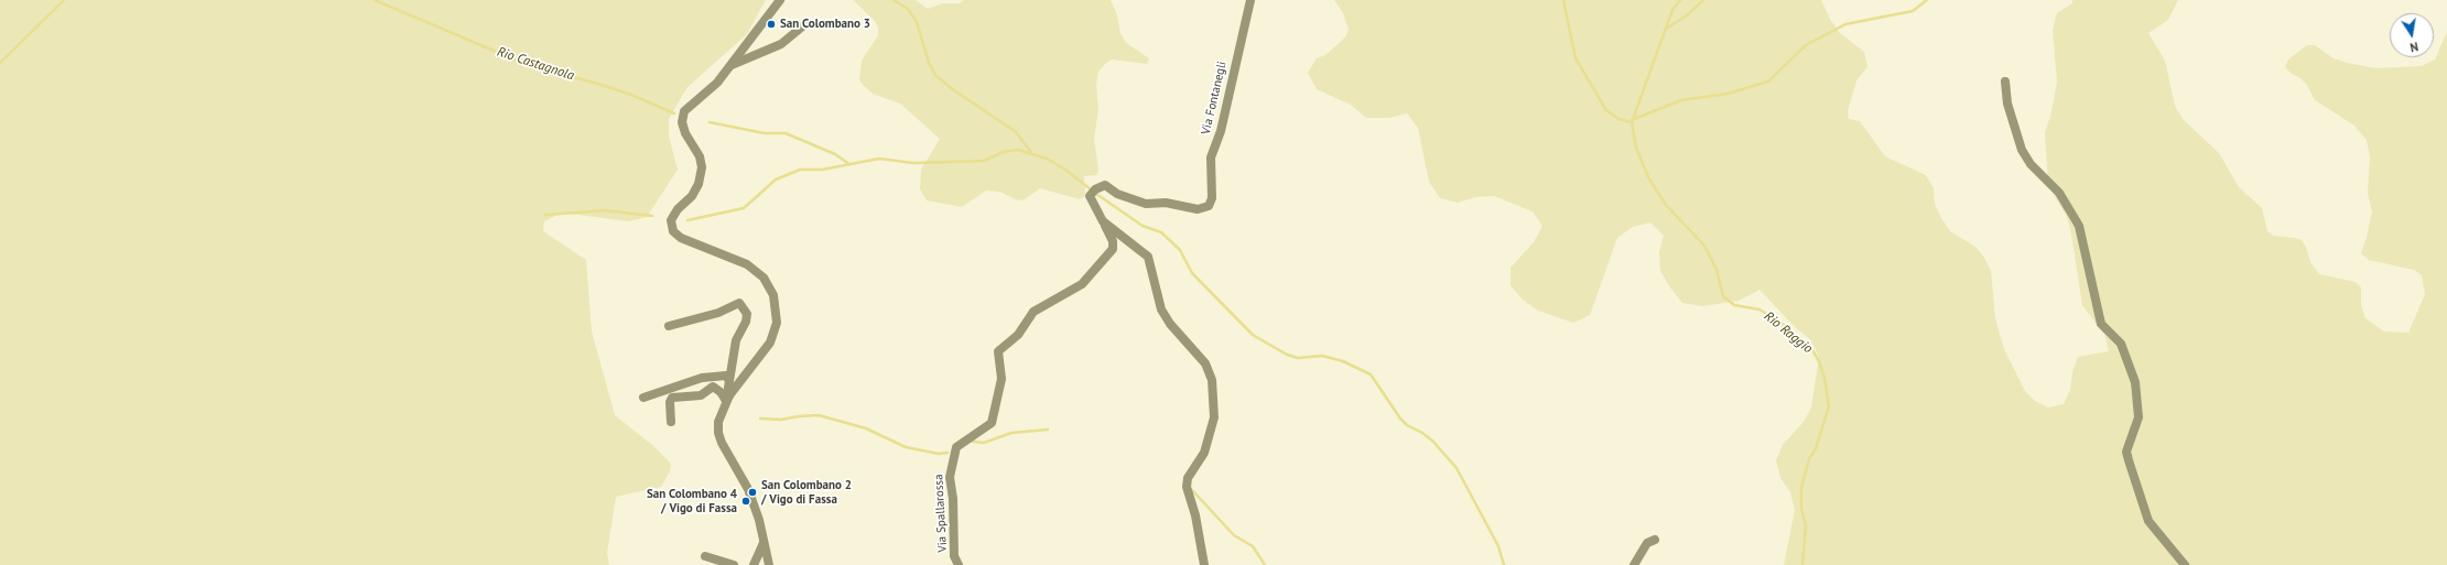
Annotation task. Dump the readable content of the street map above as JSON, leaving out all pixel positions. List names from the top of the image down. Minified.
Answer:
{"streets":{"street":["Via Fontanegli","Via Spallarossa"]},"crossings":[["Via Fontanegli","Via Spallarossa"]],"water":["Rio Castagnola","Rio Raggio"],"places":["San Colombano 3","San Colombano 2 / Vigo di Fassa","San Colombano 4 / Vigo di Fassa"],"north":"bottom"}
